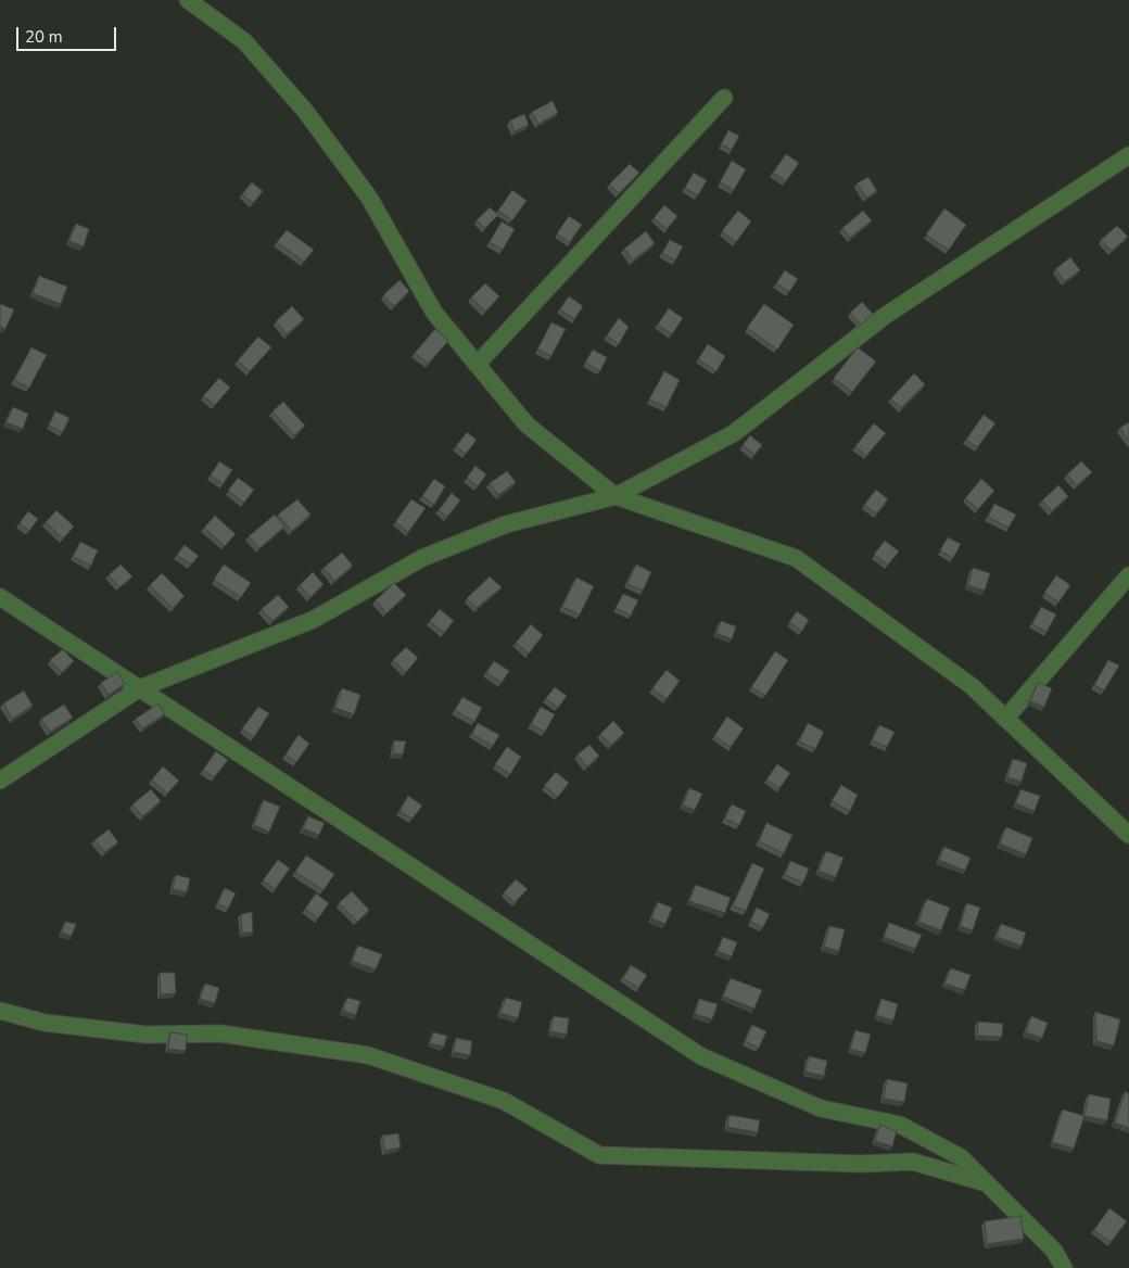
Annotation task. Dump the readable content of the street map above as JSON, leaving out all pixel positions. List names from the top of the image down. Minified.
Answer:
{"scale_bar":"20 m"}
